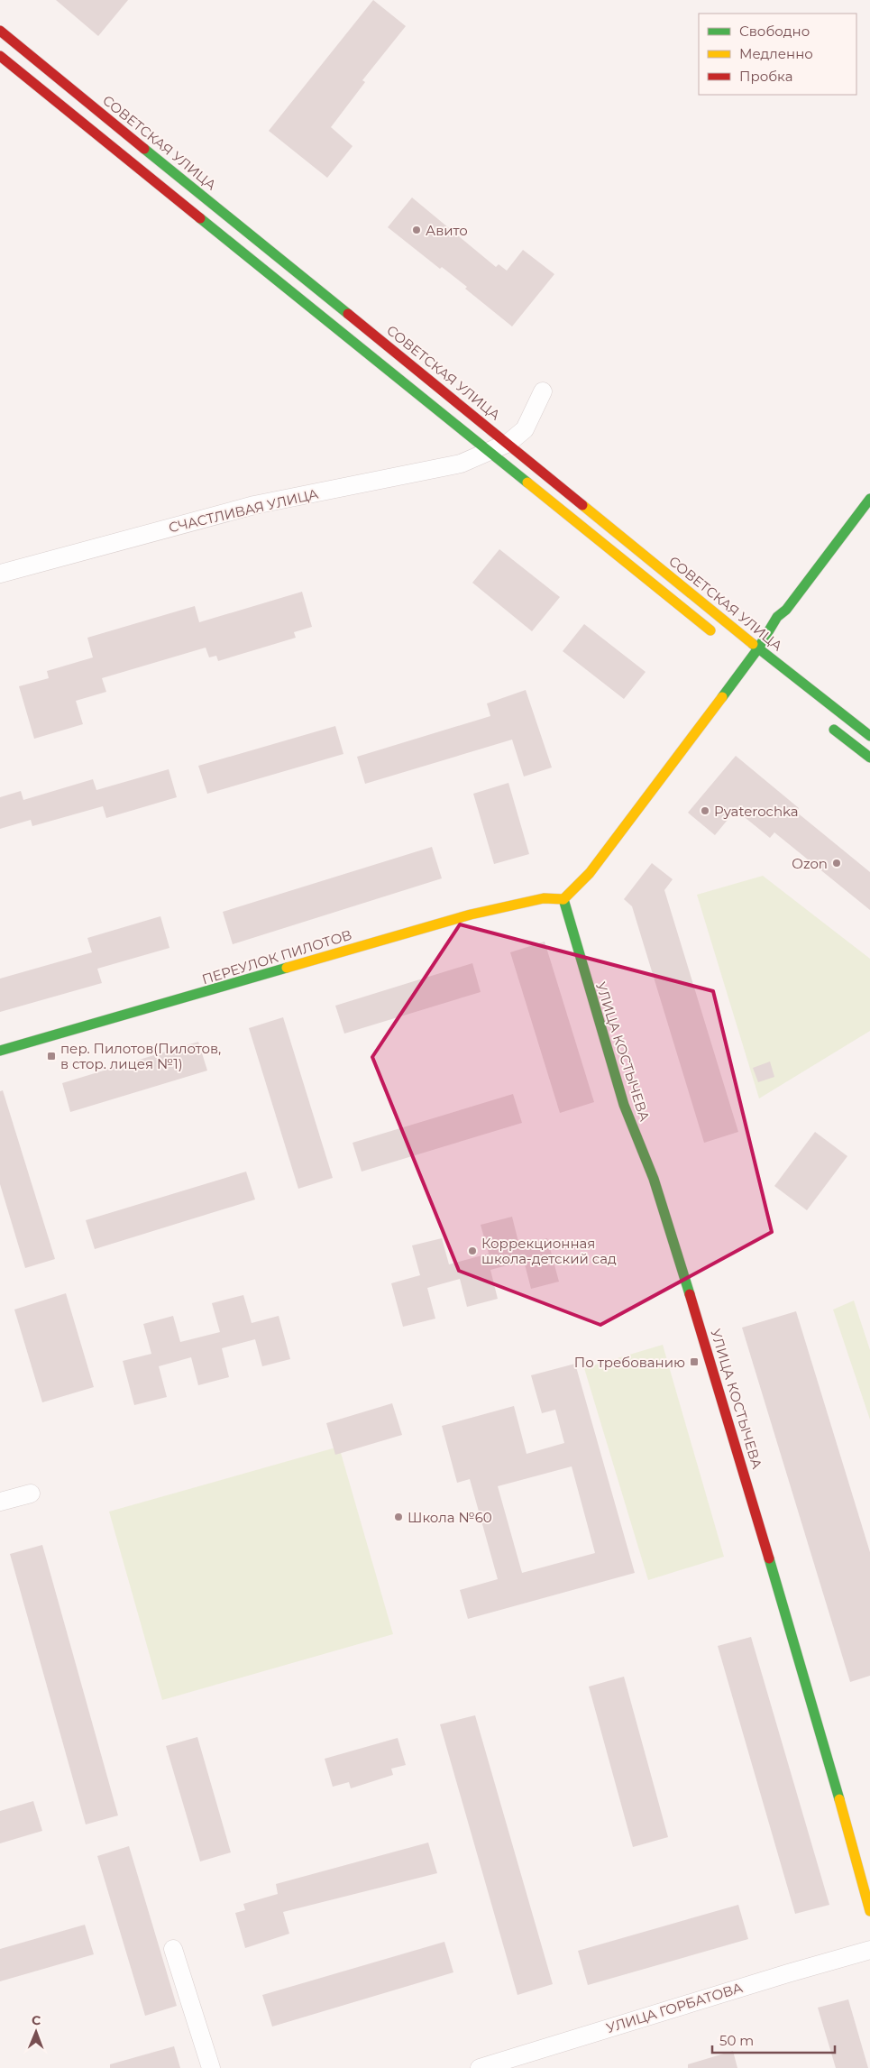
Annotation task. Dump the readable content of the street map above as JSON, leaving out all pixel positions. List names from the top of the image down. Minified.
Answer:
{"streets":{"main road":["СОВЕТСКАЯ УЛИЦА","ПЕРЕУЛОК ПИЛОТОВ","УЛИЦА КОСТЫЧЕВА"],"street":["СЧАСТЛИВАЯ УЛИЦА","УЛИЦА ГОРБАТОВА"]},"crossings":[["СОВЕТСКАЯ УЛИЦА","СЧАСТЛИВАЯ УЛИЦА"],["ПЕРЕУЛОК ПИЛОТОВ","УЛИЦА КОСТЫЧЕВА"]],"places":{"other":["Авито","Pyaterochka","Ozon","Коррекционная школа-детский сад","Школа №60"],"transit":["пер. Пилотов(Пилотов, в стор. лицея №1)","По требованию"]},"legend":["Свободно","Медленно","Пробка"],"scale_bar":"50 m","north":"top"}
